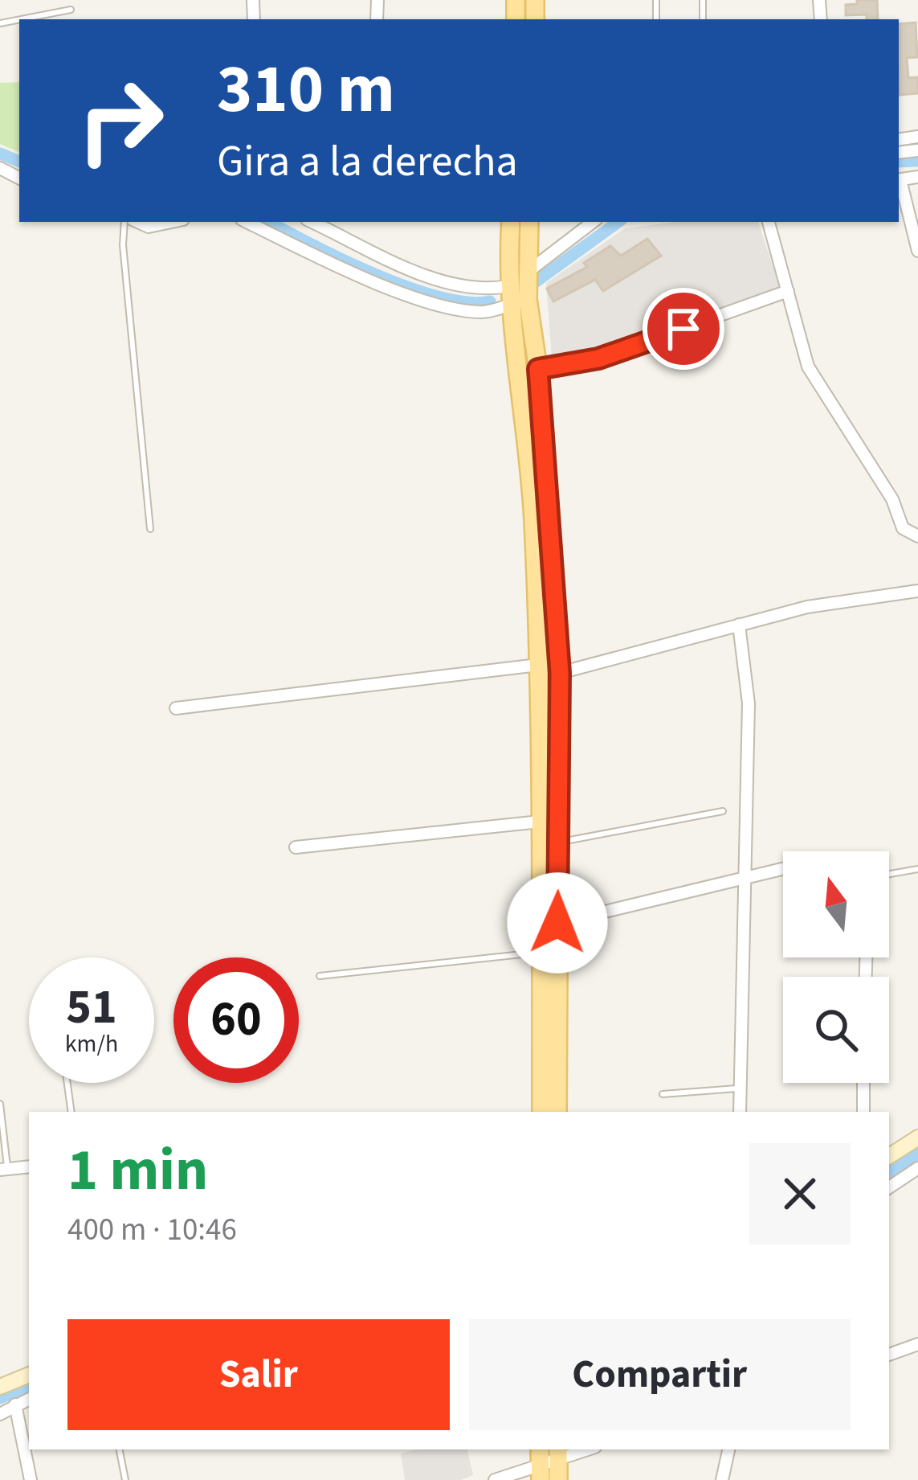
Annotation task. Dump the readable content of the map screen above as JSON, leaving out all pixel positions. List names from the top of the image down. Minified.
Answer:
{"north":"top","page":{"turn":["310 m","Gira a la derecha"],"speed":"51 km/h","limit":"60","heading":["1 min","400 m · 10:46"],"buttons":["Salir","Compartir"]}}
